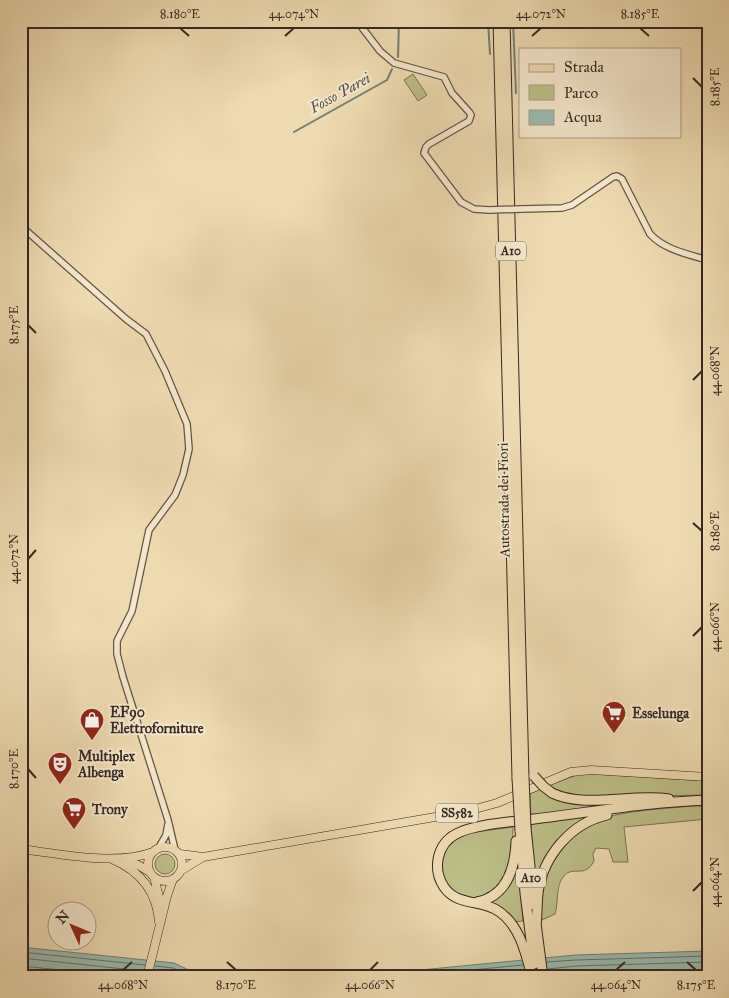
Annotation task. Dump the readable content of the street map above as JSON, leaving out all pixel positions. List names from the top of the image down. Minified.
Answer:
{"streets":{"highway":["A10","Autostrada dei Fiori"],"main road":["SS582"]},"water":["Fosso Parei"],"places":{"supermarket":["Esselunga","Trony"],"shop":["EF90 Elettroforniture"],"theatre":["Multiplex Albenga"]},"legend":["Strada","Parco","Acqua"],"north":"top left","coordinates":["8.180°E","44.074°N","44.072°N","8.185°E","8.175°E","44.068°N","44.066°N","8.170°E","44.064°N"]}
